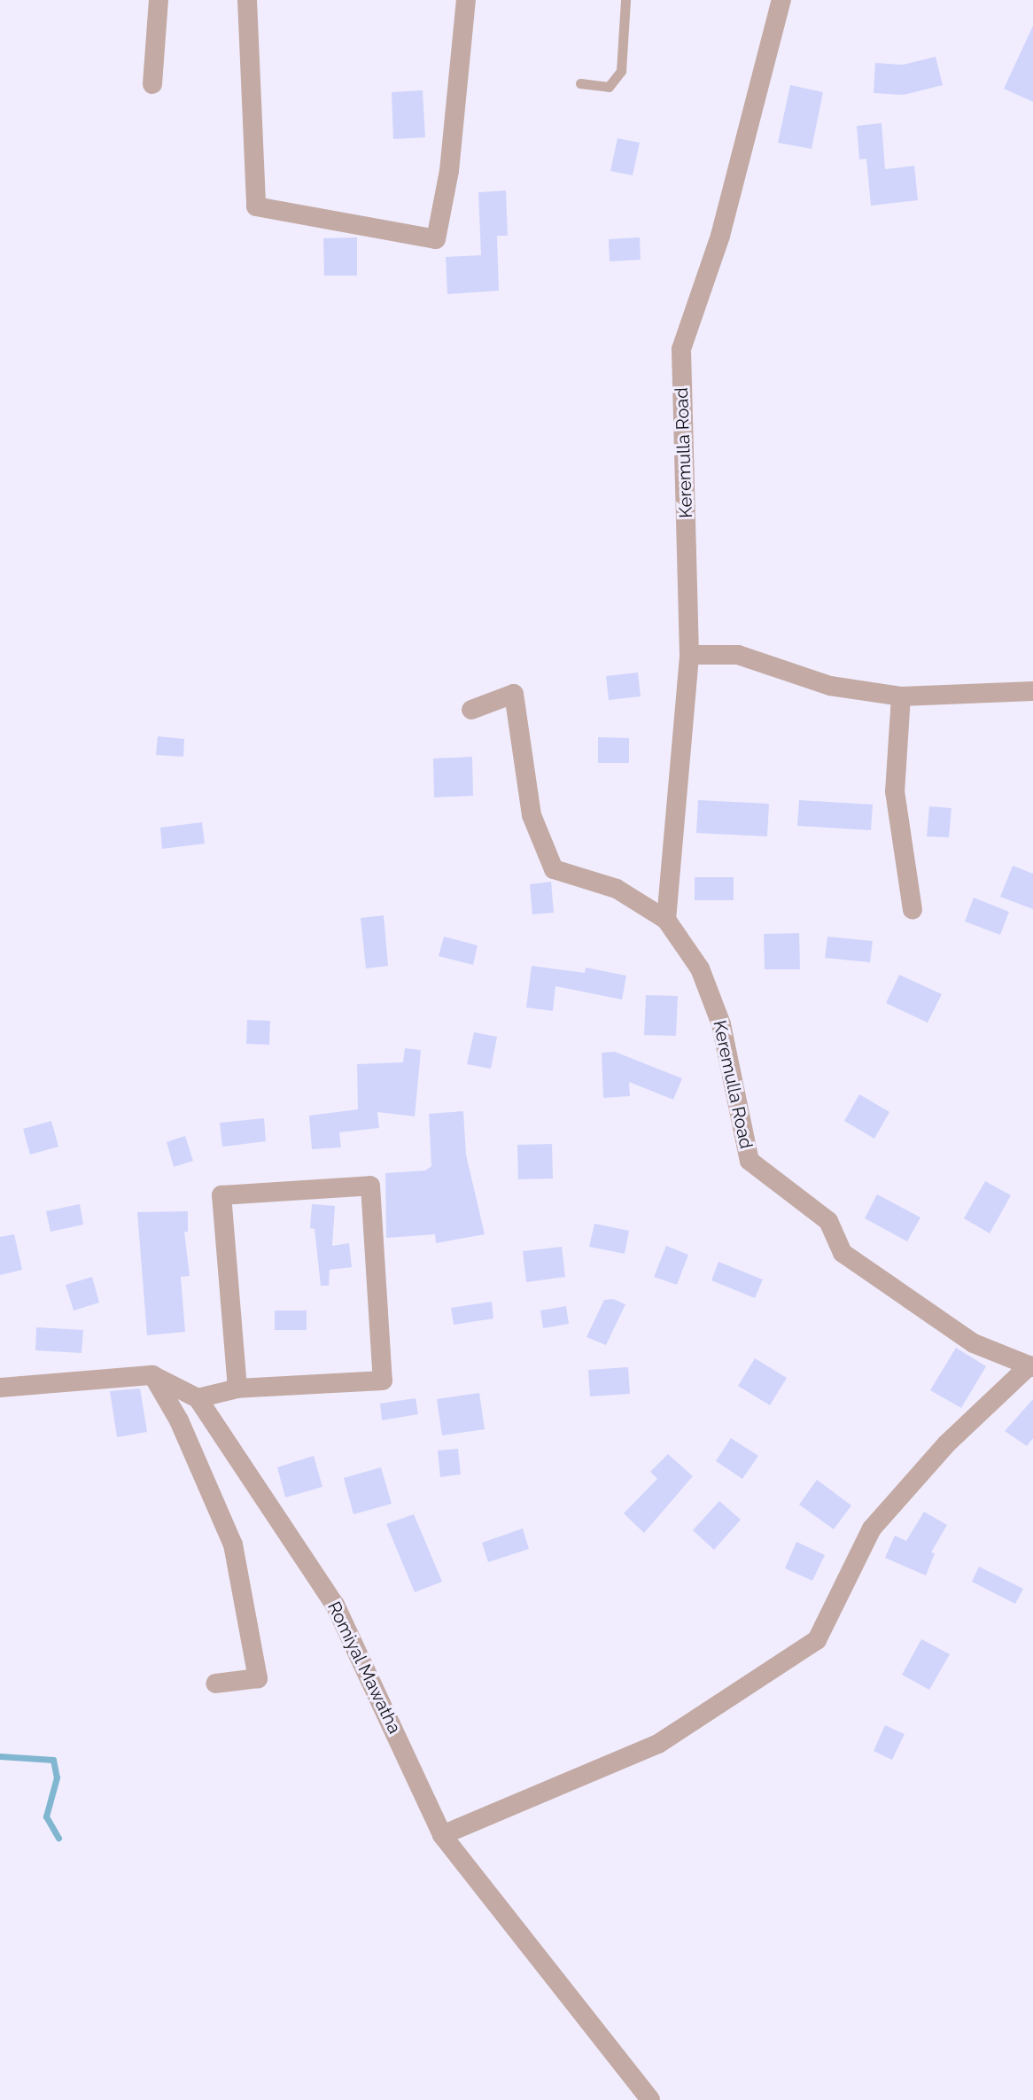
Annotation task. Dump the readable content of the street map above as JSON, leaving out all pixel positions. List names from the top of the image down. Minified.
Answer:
{"streets":{"street":["Keremulla Road","Romiyal Mawatha"]}}
